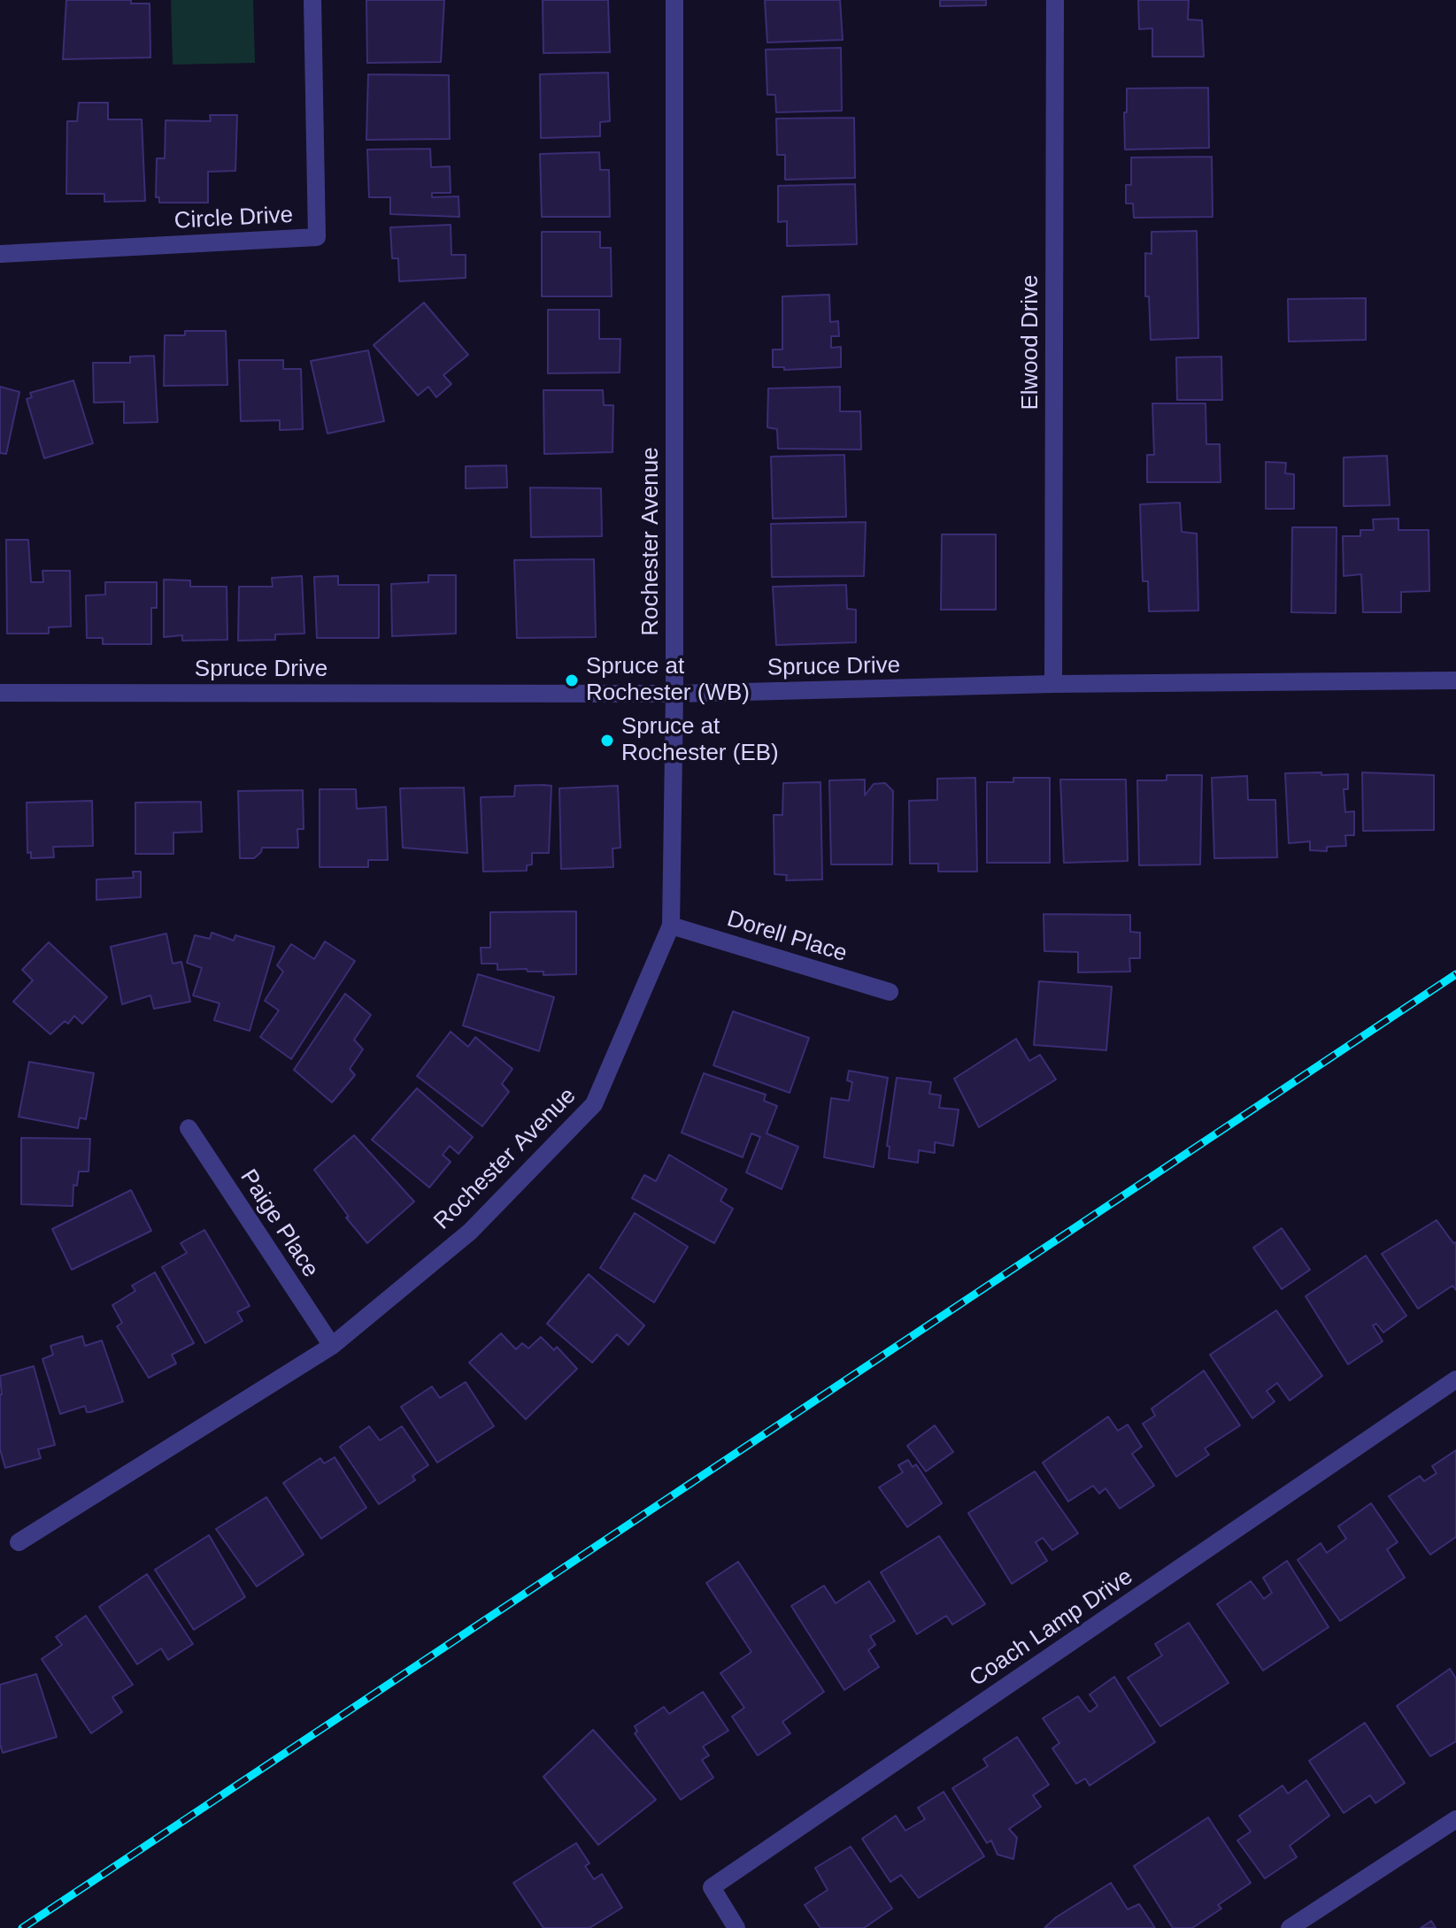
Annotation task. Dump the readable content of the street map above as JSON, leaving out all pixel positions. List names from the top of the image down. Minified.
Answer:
{"streets":{"street":["Circle Drive","Elwood Drive","Rochester Avenue","Spruce Drive","Dorell Place","Paige Place","Coach Lamp Drive"]},"crossings":[["Elwood Drive","Spruce Drive"],["Rochester Avenue","Spruce Drive"],["Rochester Avenue","Dorell Place"],["Rochester Avenue","Paige Place"]],"places":["Spruce at Rochester (WB)","Spruce at Rochester (EB)"]}
